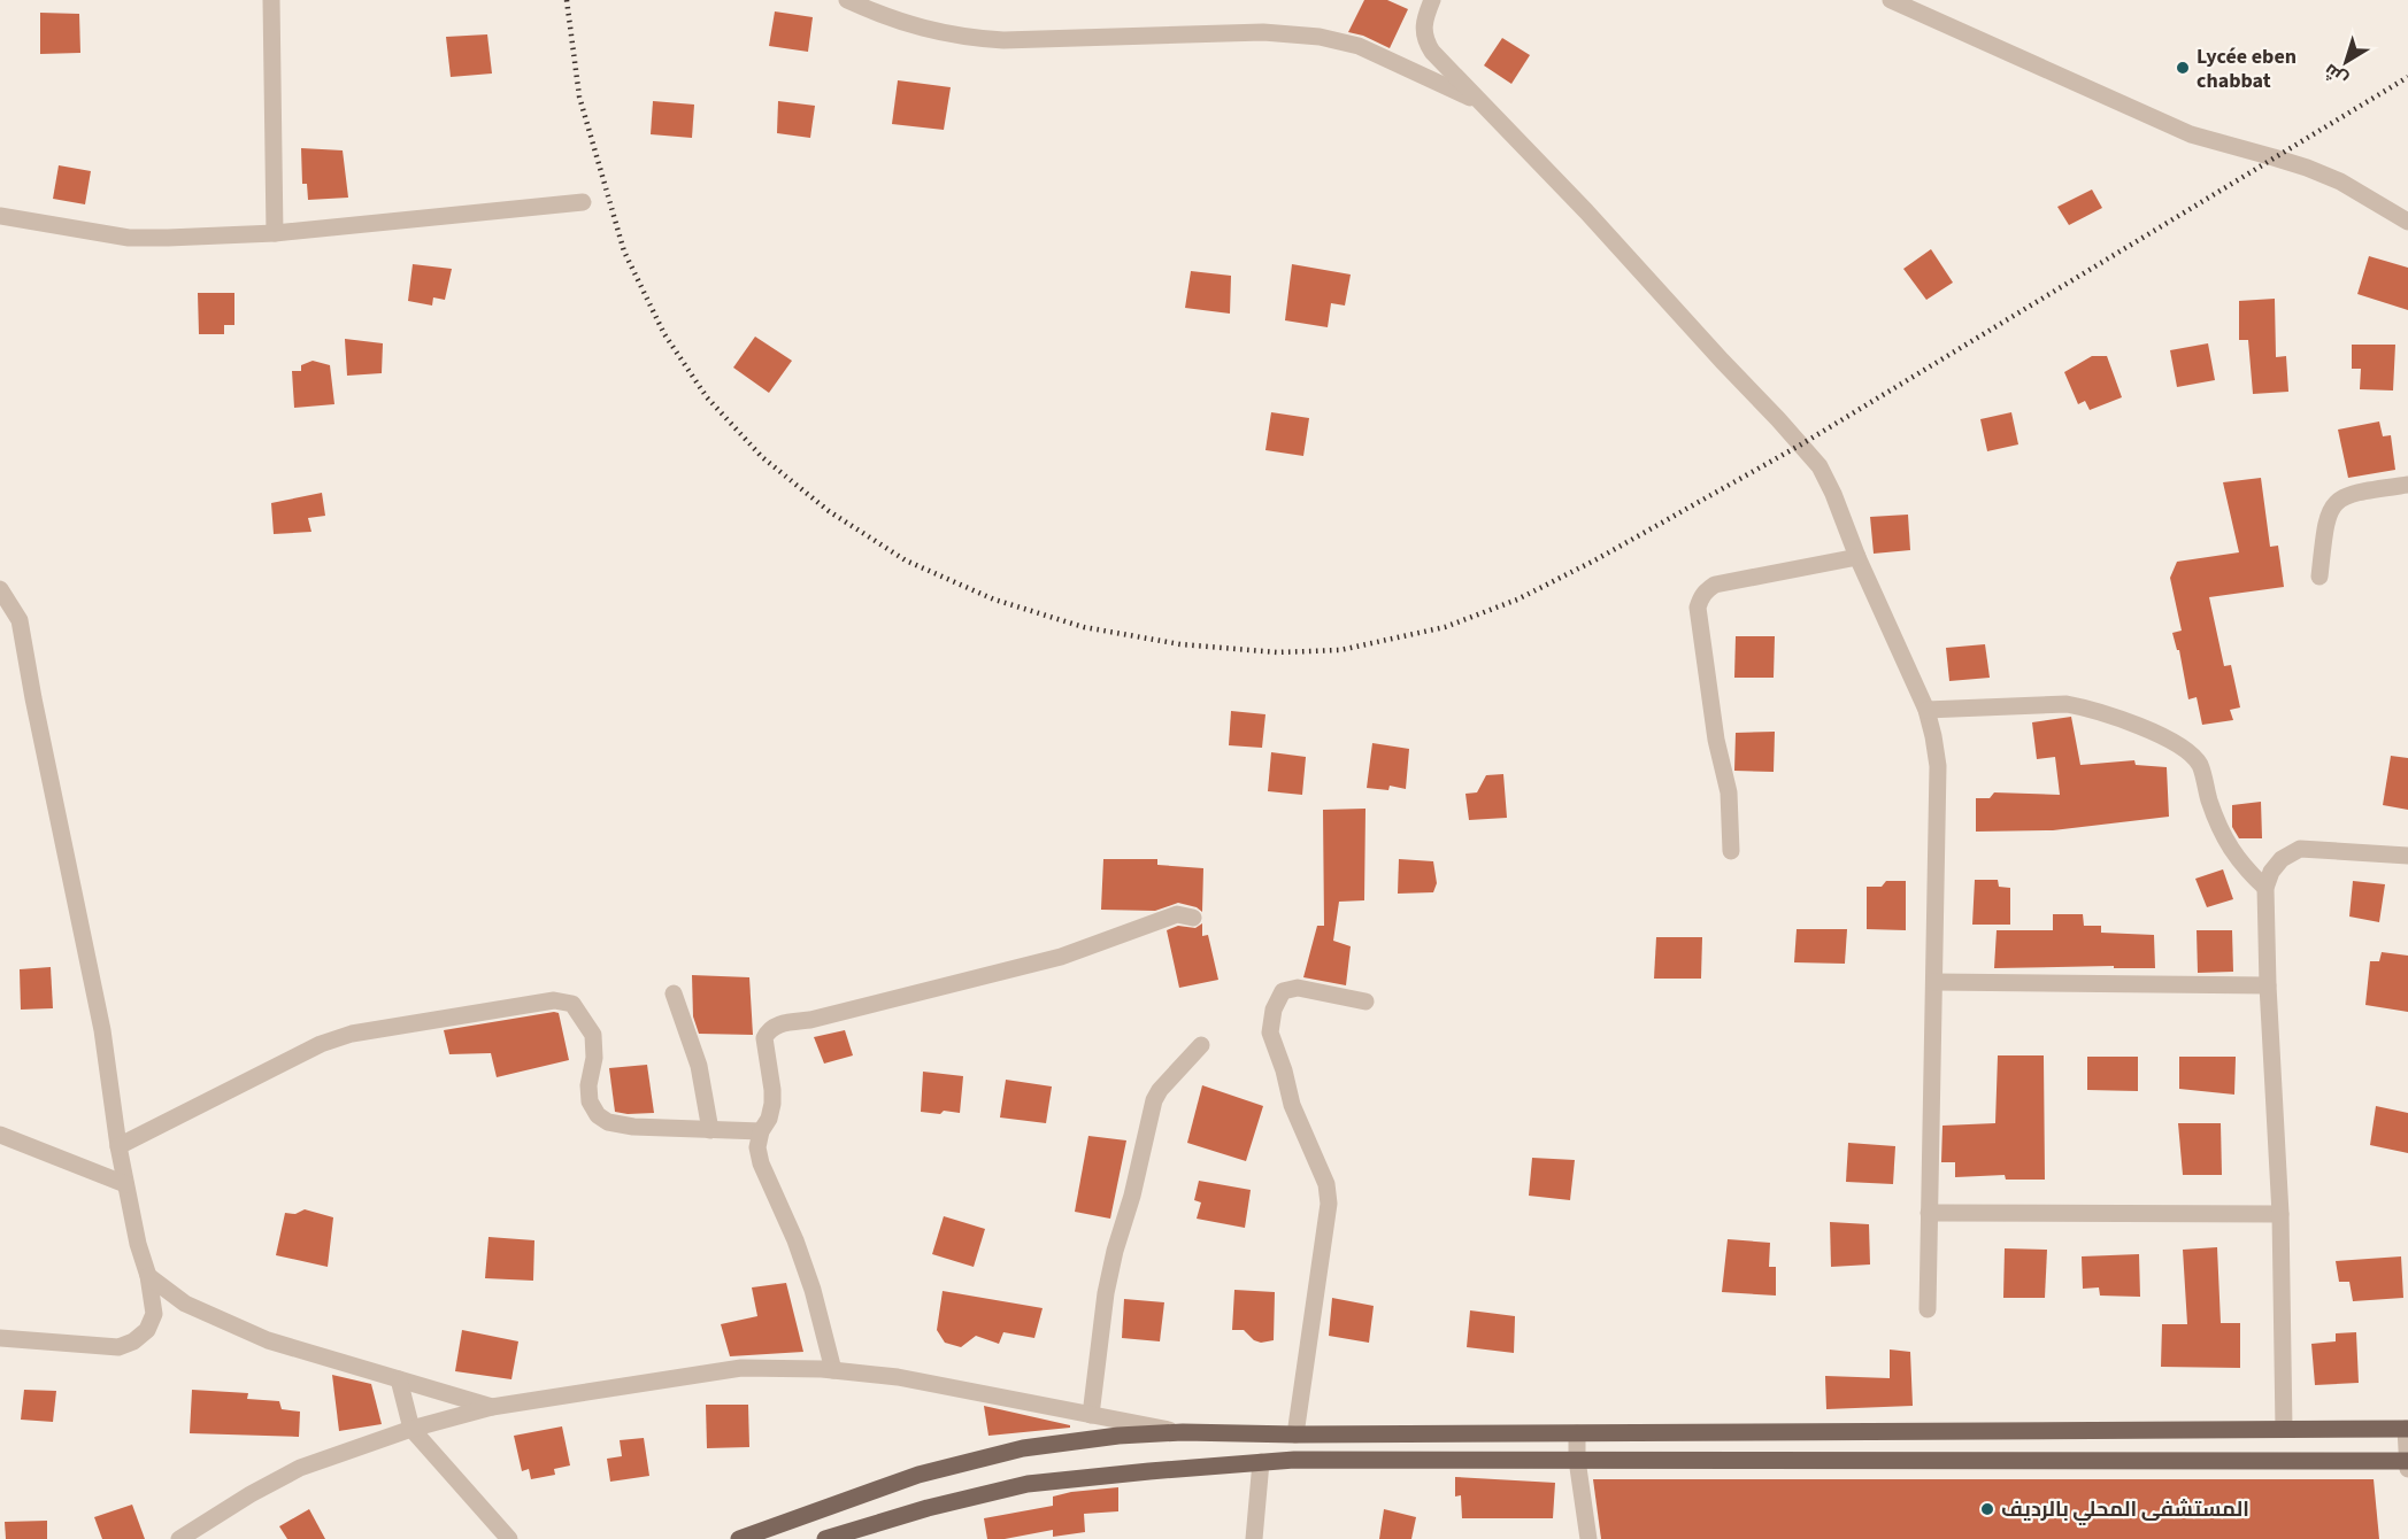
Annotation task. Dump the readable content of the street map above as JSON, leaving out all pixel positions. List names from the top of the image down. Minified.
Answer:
{"places":["Lycée eben chabbat","المستشفى المحلي بالرديف"],"north":"bottom left"}
